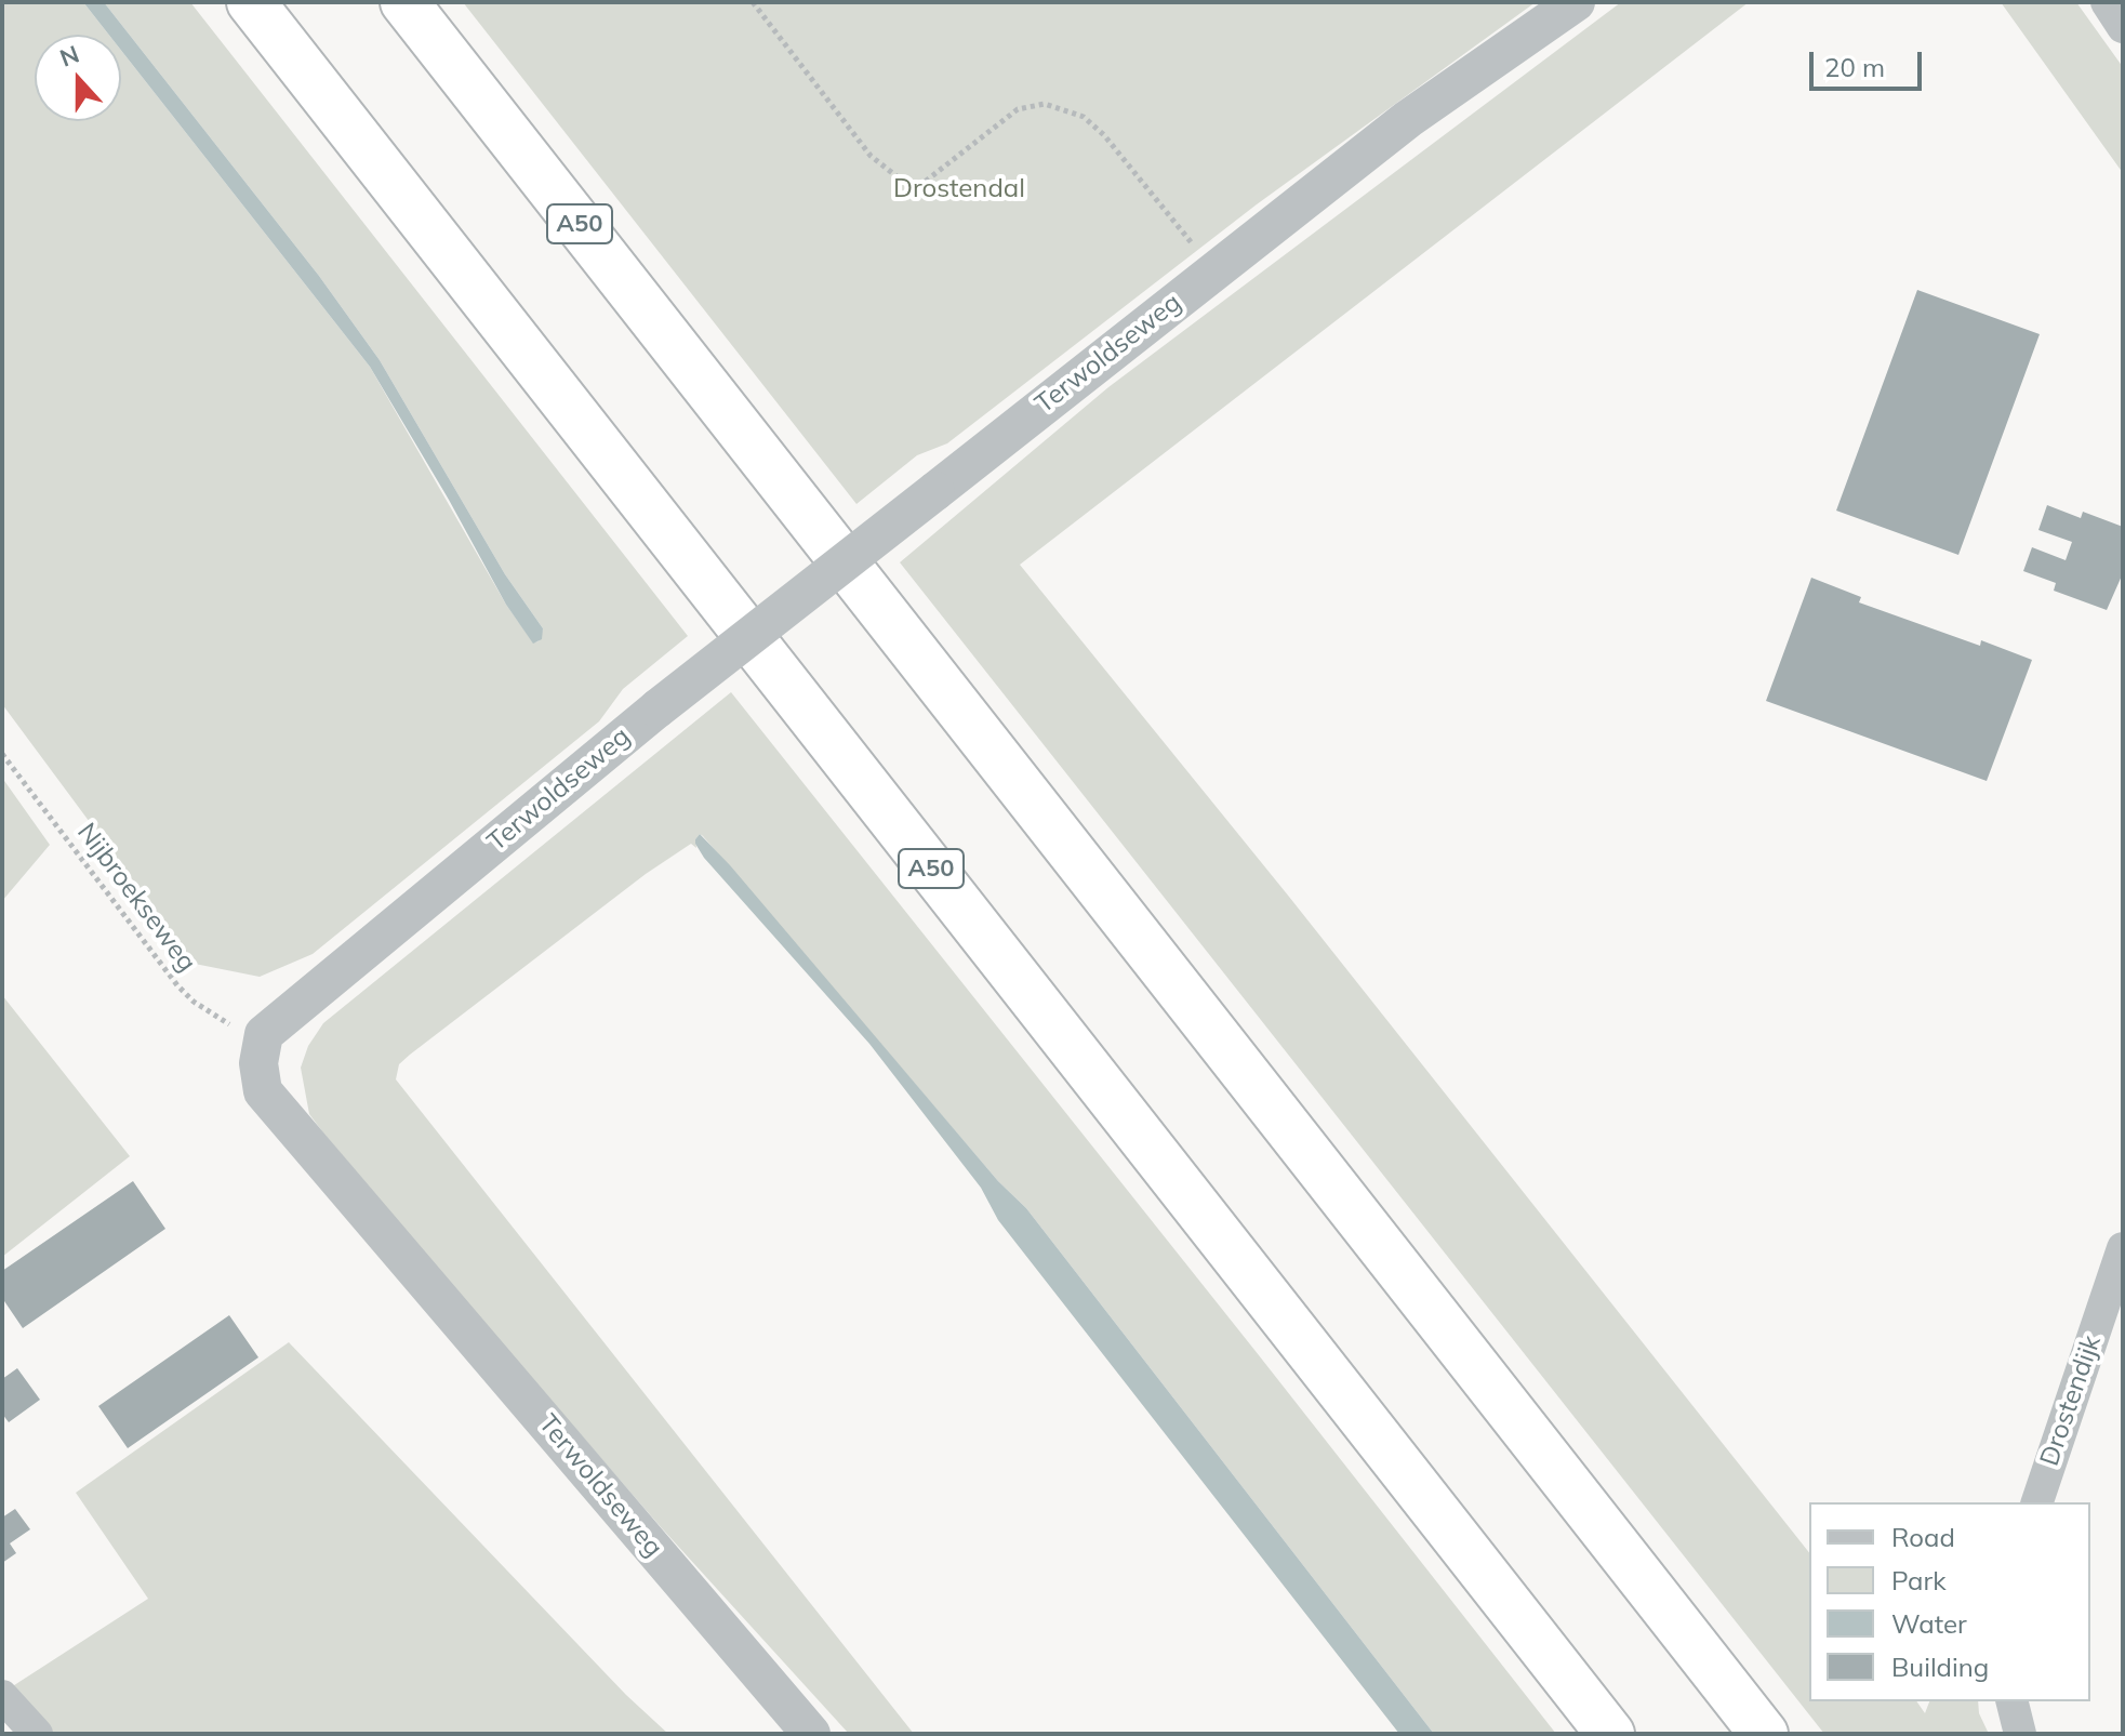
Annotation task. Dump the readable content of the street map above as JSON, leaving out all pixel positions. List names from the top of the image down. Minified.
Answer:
{"streets":{"highway":["A50"],"street":["Terwoldseweg","Drostendijk"],"path":["Nijbroekseweg"]},"crossings":[["Terwoldseweg","Nijbroekseweg"]],"parks":["Drostendal"],"legend":["Road","Park","Water","Building"],"scale_bar":"20 m","north":"top"}
